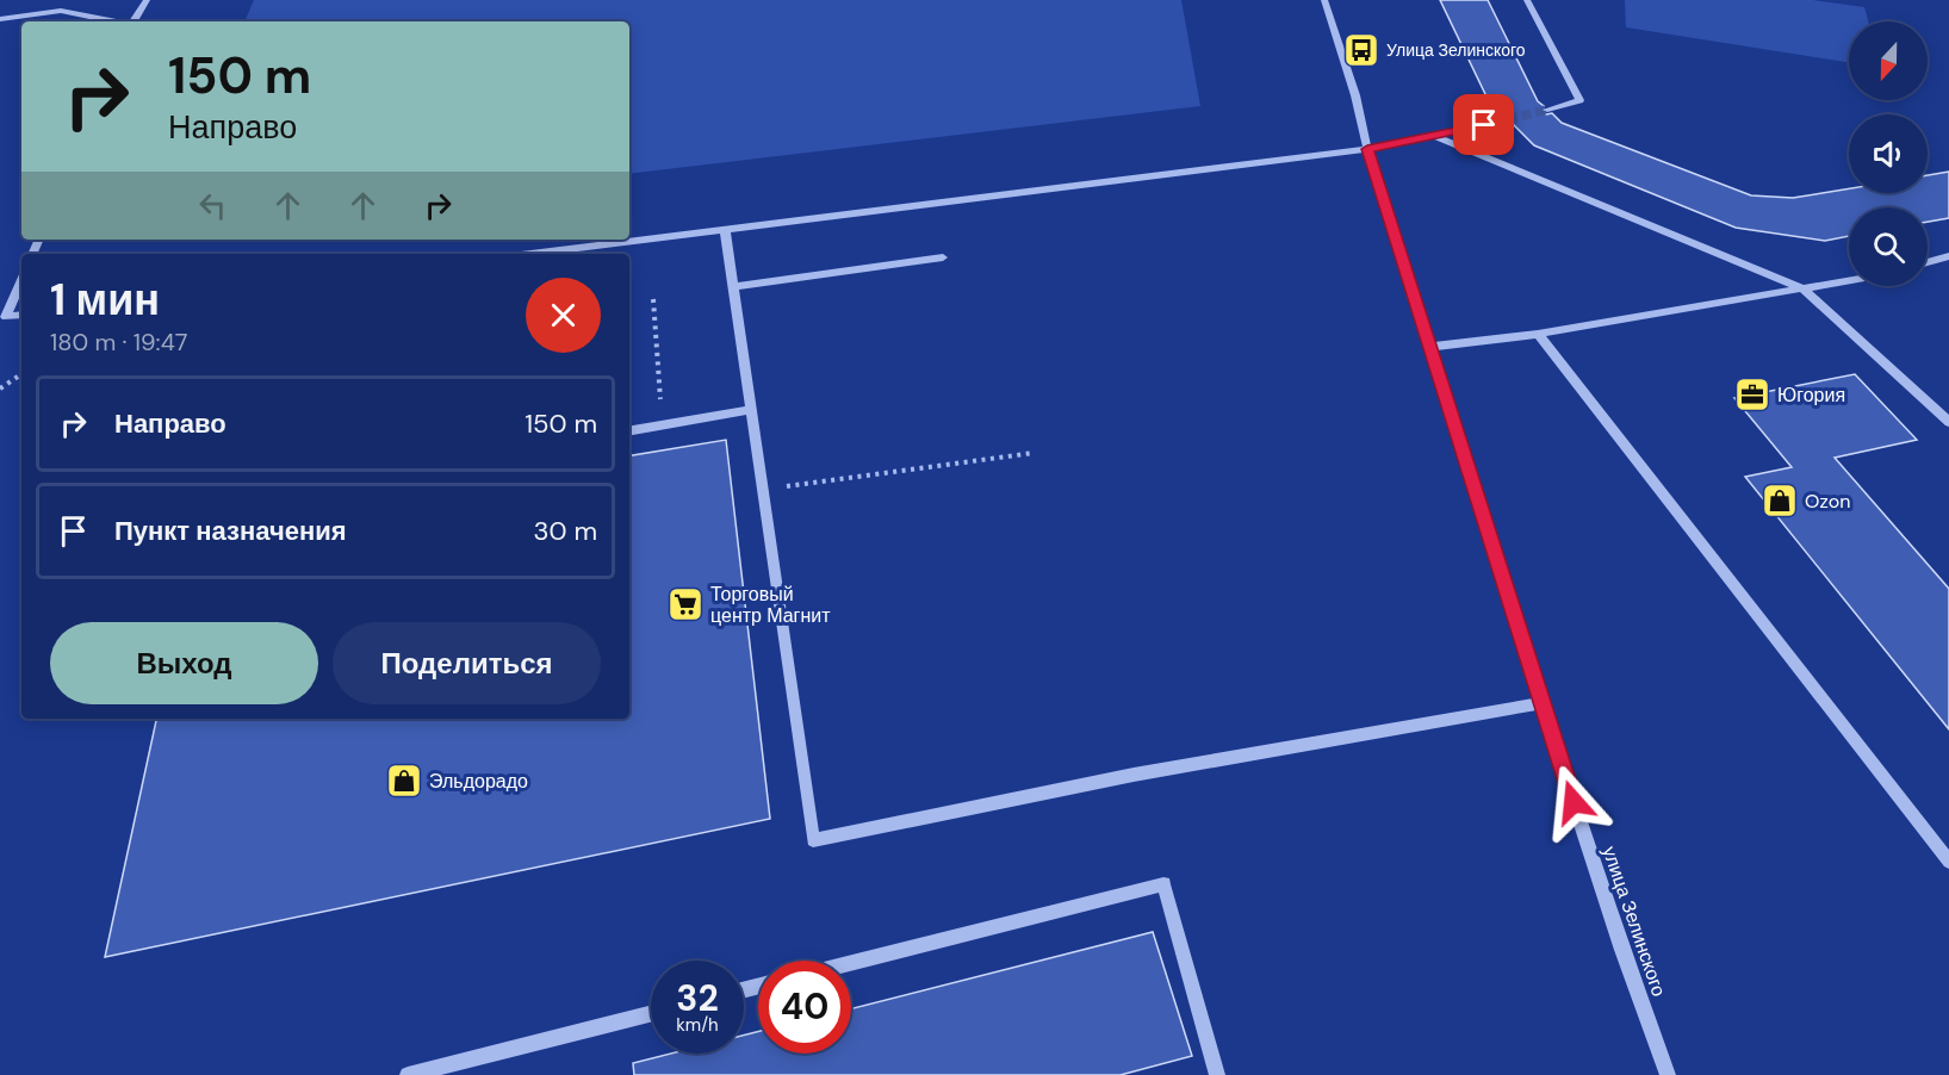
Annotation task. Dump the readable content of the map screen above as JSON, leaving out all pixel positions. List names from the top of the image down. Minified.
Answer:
{"streets":{"street":["улица Зелинского"]},"places":{"bus stop":["Улица Зелинского"],"office":["Югория"],"shop":["Ozon","Эльдорадо"],"supermarket":["Торговый центр Магнит"]},"north":"bottom","page":{"turn":["150 m","Направо"],"heading":["1 мин","180 m · 19:47"],"list":[{"name":"Направо","value":"150 m"},{"name":"Пункт назначения","value":"30 m"}],"buttons":["Выход","Поделиться"],"speed":"32 km/h","limit":"40"}}
